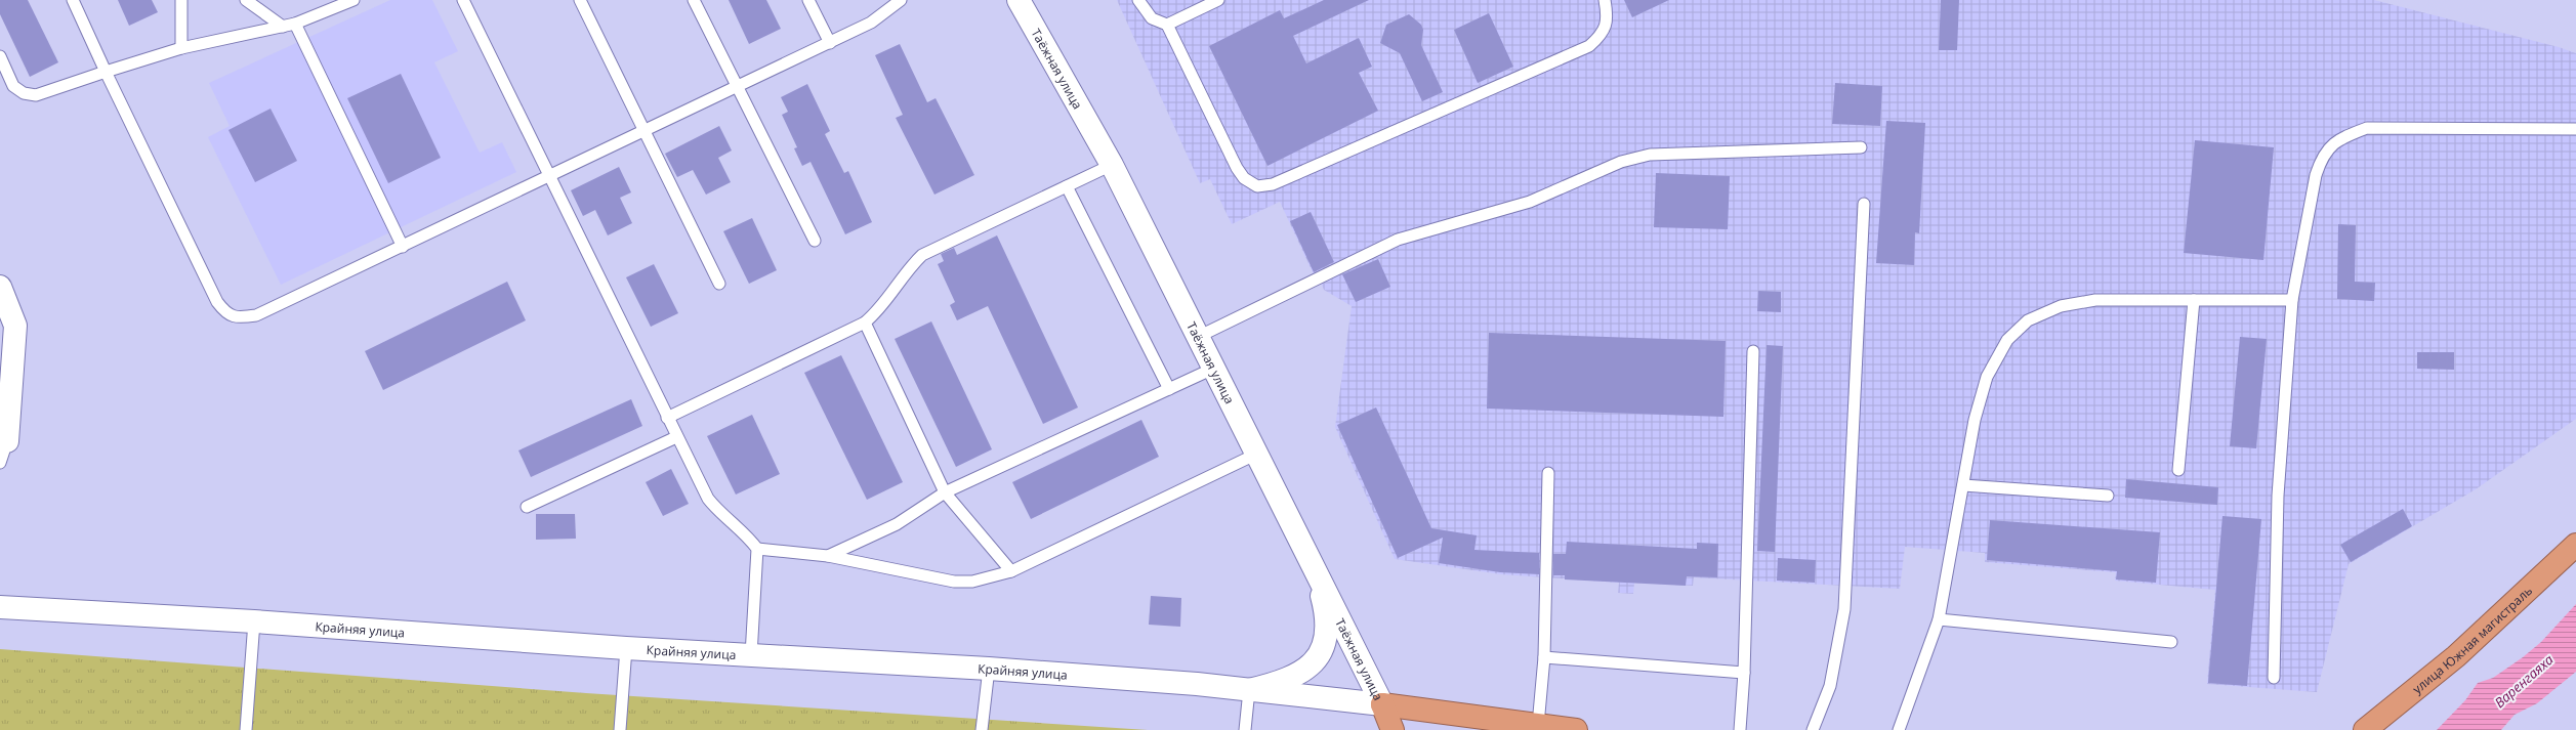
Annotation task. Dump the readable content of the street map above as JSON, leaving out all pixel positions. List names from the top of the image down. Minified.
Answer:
{"streets":{"highway":["Таёжная улица","улица Южная магистраль"],"main road":["Крайняя улица"]},"crossings":[["Таёжная улица","Крайняя улица"]],"water":["Варенгаяха"]}
